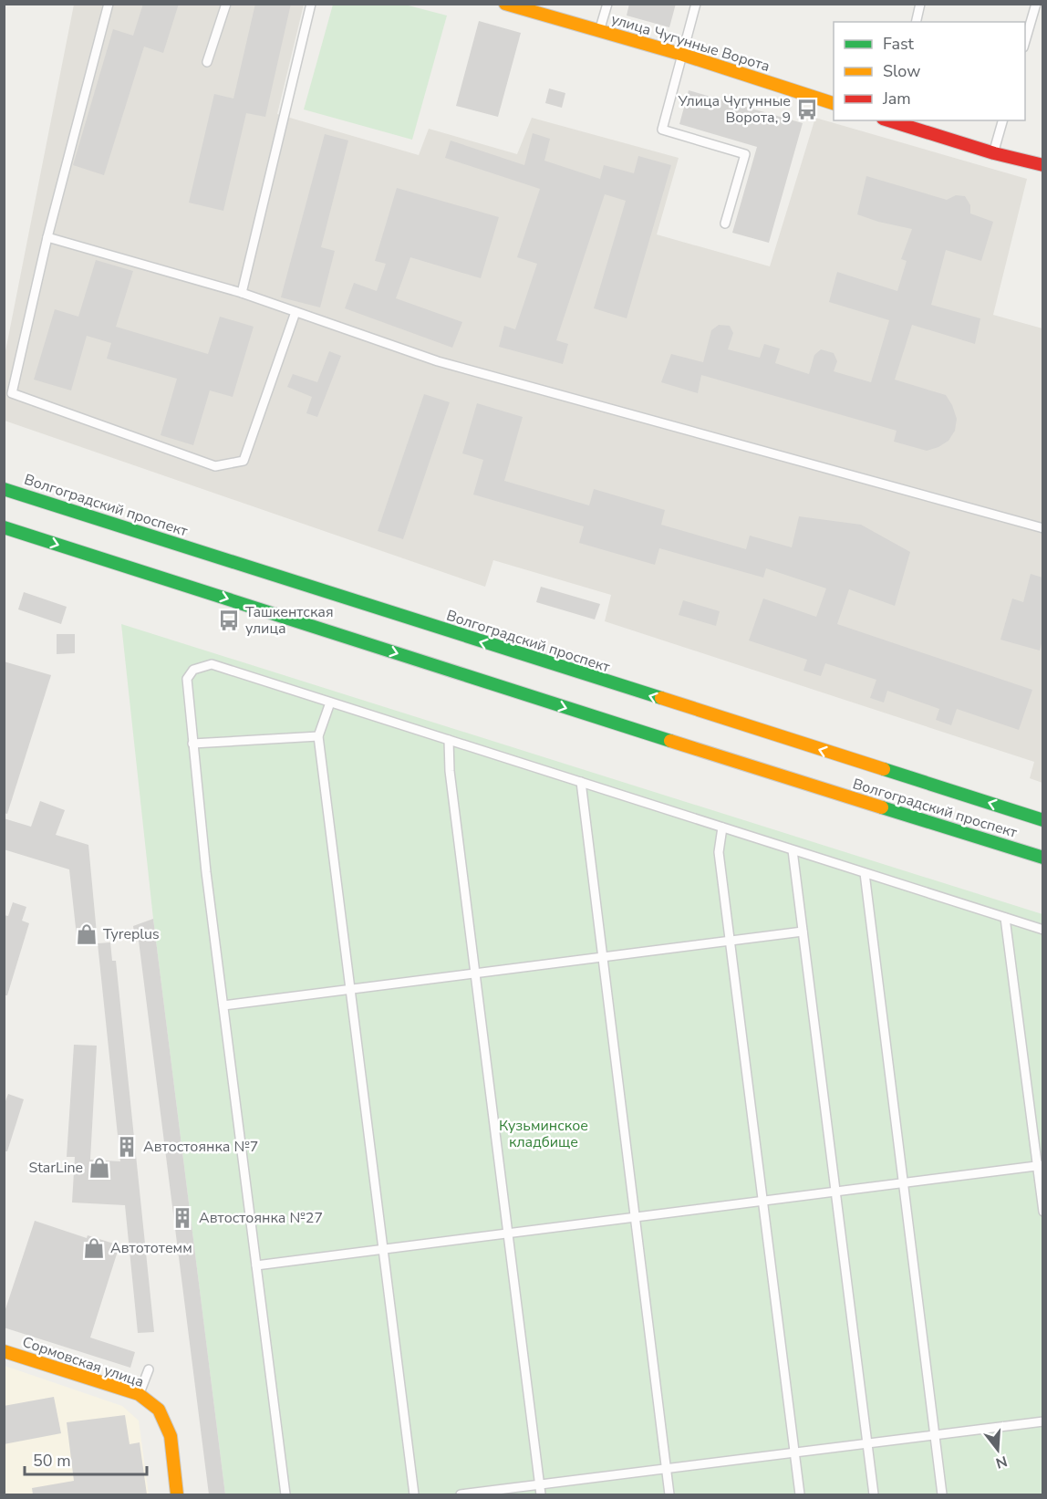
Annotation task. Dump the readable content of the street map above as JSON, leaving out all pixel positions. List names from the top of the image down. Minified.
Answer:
{"streets":{"main road":["улица Чугунные Ворота","Волгоградский проспект","Сормовская улица"]},"parks":["Кузьминское кладбище"],"places":{"bus stop":["Улица Чугунные Ворота, 9","Ташкентская улица"],"shop":["Tyreplus","StarLine","Автототемм"],"building":["Автостоянка №7","Автостоянка №27"]},"legend":["Fast","Slow","Jam"],"scale_bar":"50 m","north":"bottom"}
